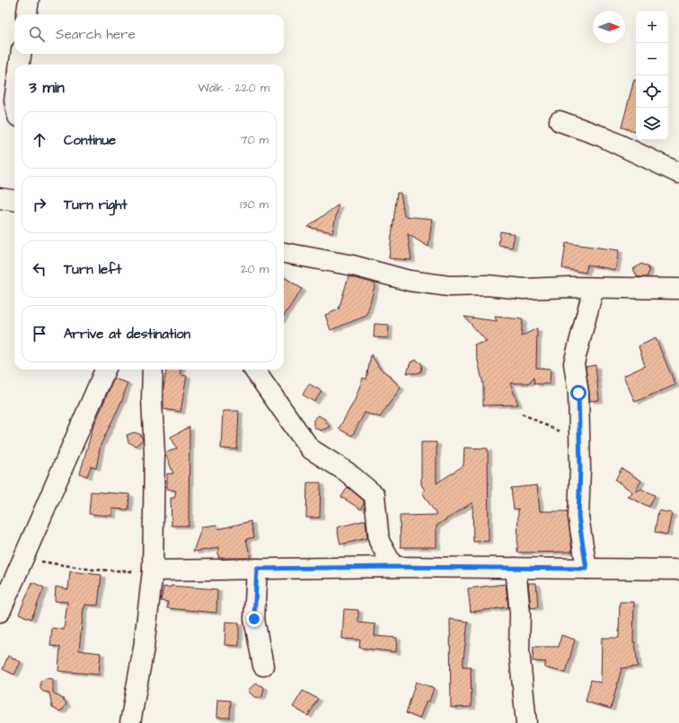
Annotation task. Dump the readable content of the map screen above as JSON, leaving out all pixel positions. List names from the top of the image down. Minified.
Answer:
{"north":"right","page":{"map_buttons":["+","−"],"search":"Search here","heading":["3 min","Walk · 220 m"],"list":[["Continue","70 m"],["Turn right","130 m"],["Turn left","20 m"],"Arrive at destination"]}}
